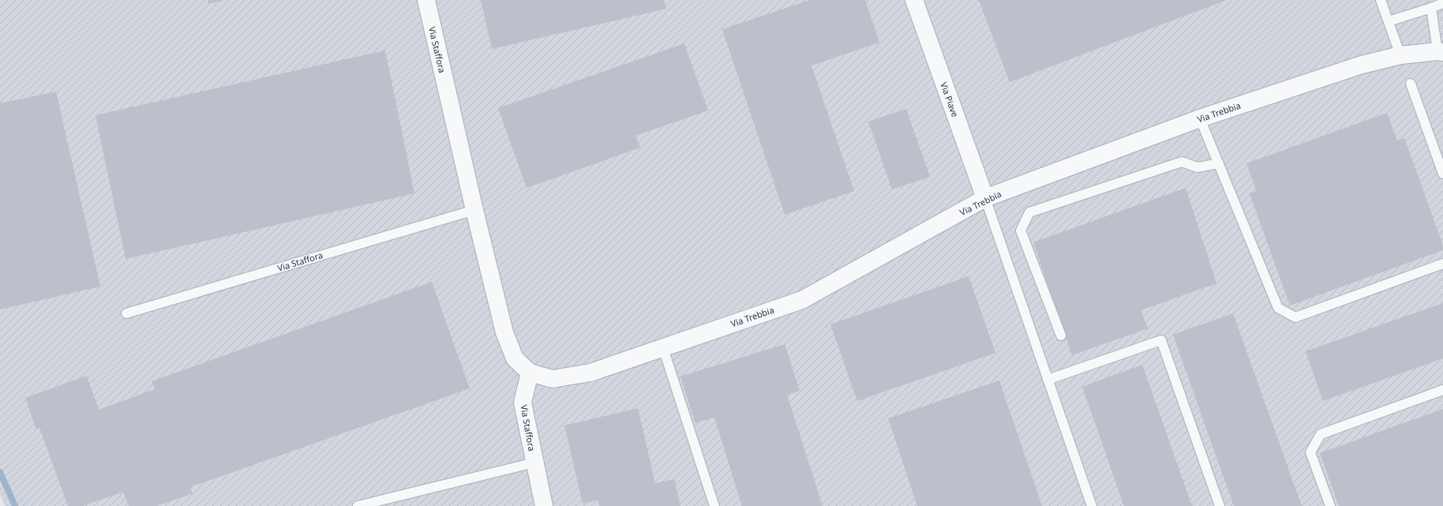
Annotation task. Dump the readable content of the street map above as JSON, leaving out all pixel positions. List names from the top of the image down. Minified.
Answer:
{"streets":{"street":["Via Staffora","Via Piave","Via Trebbia"]},"crossings":[["Via Staffora","Via Trebbia"],["Via Piave","Via Trebbia"]]}
